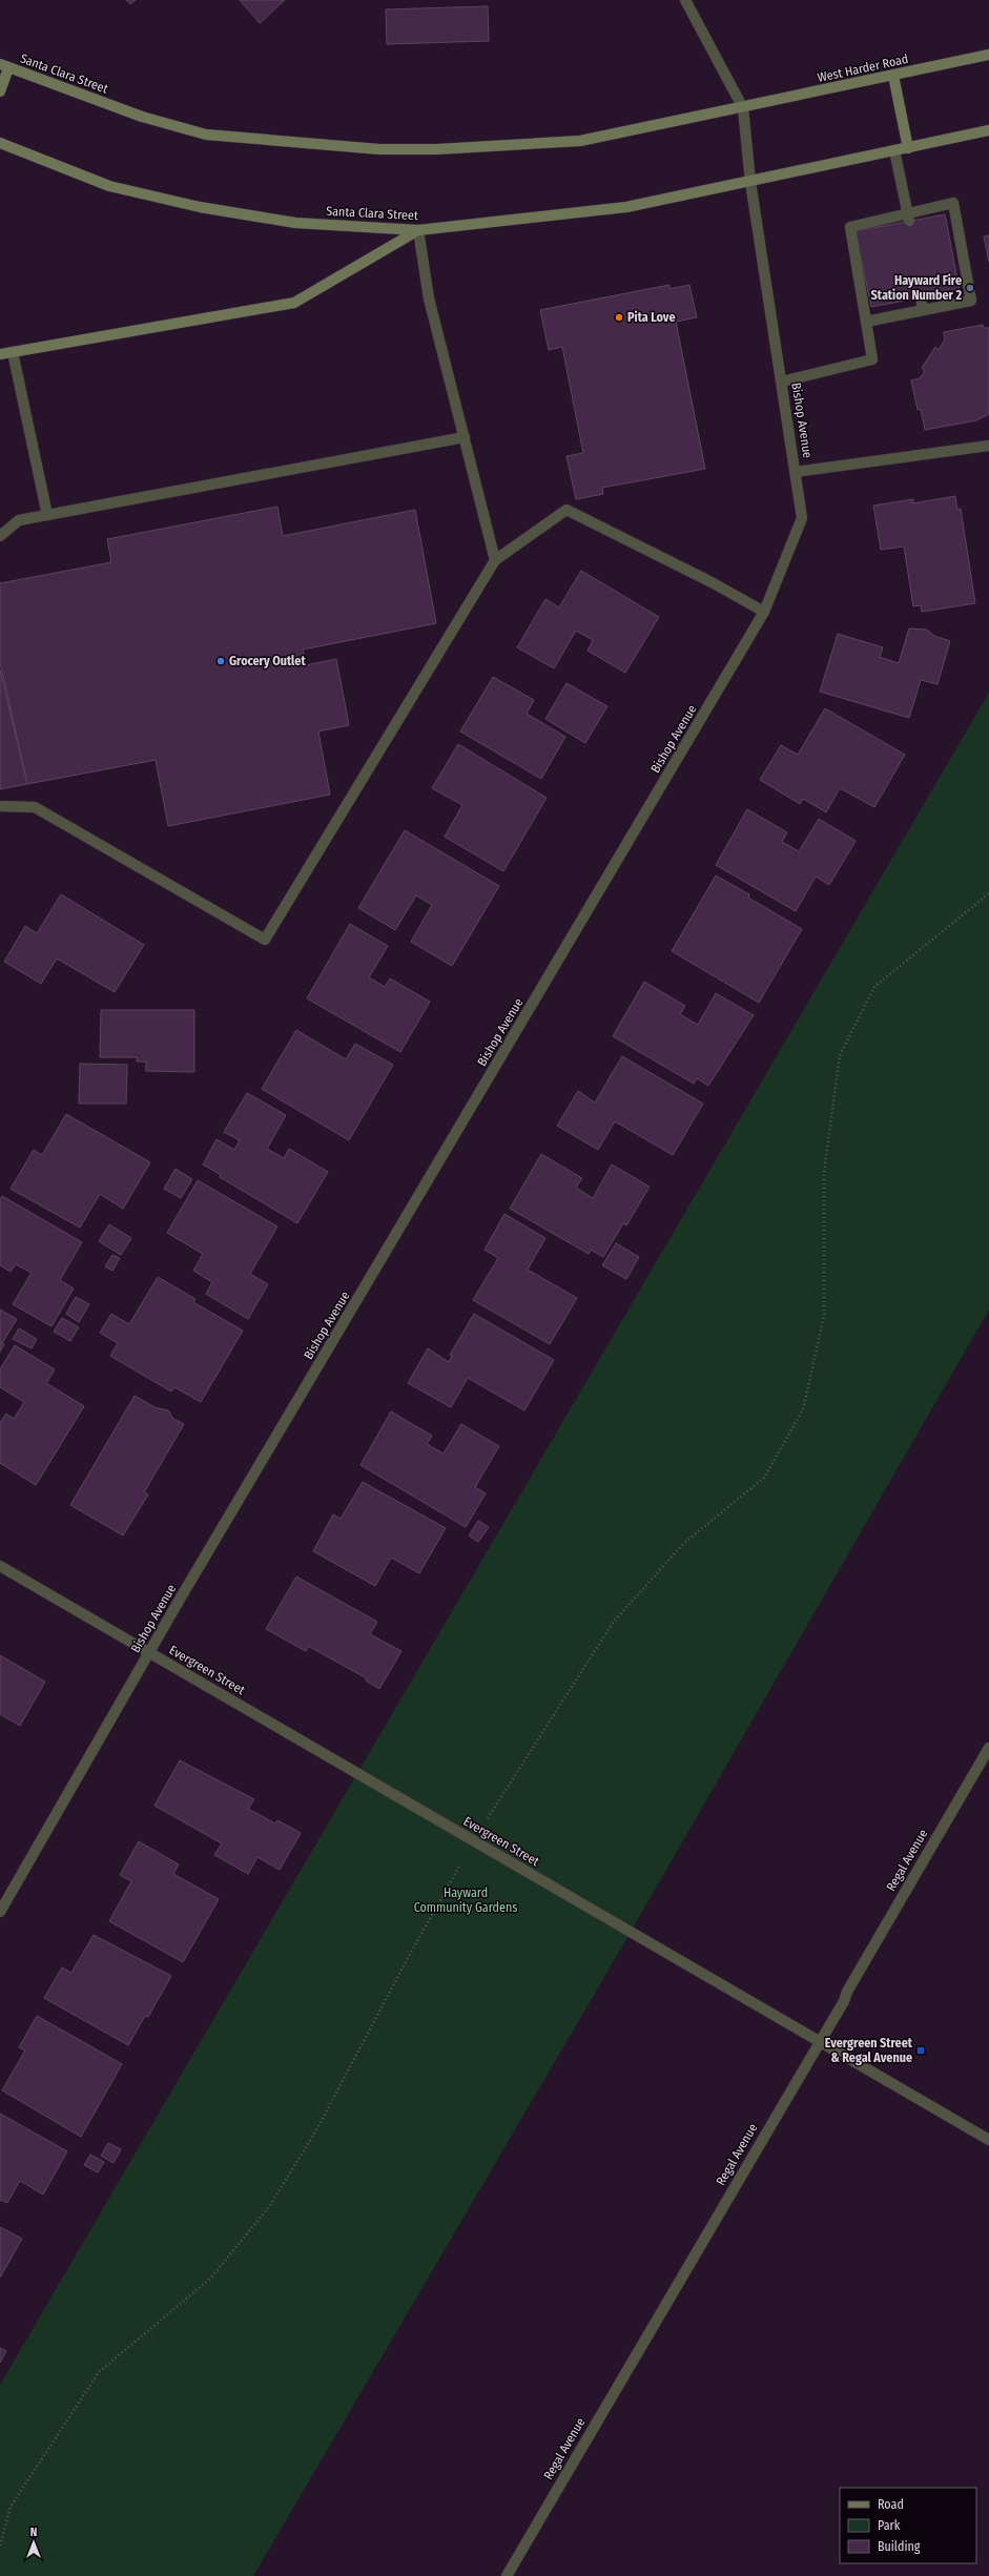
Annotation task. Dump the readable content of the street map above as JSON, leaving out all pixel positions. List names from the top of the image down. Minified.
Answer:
{"streets":{"main road":["West Harder Road","Santa Clara Street"],"street":["Bishop Avenue","Evergreen Street","Regal Avenue"]},"crossings":[["West Harder Road","Santa Clara Street"],["West Harder Road","Bishop Avenue"],["Santa Clara Street","Bishop Avenue"],["Bishop Avenue","Evergreen Street"],["Evergreen Street","Regal Avenue"]],"parks":["Hayward Community Gardens"],"places":{"other":["Hayward Fire Station Number 2","Pita Love","Grocery Outlet"],"transit":["Evergreen Street & Regal Avenue"]},"legend":["Road","Park","Building"],"north":"top"}
